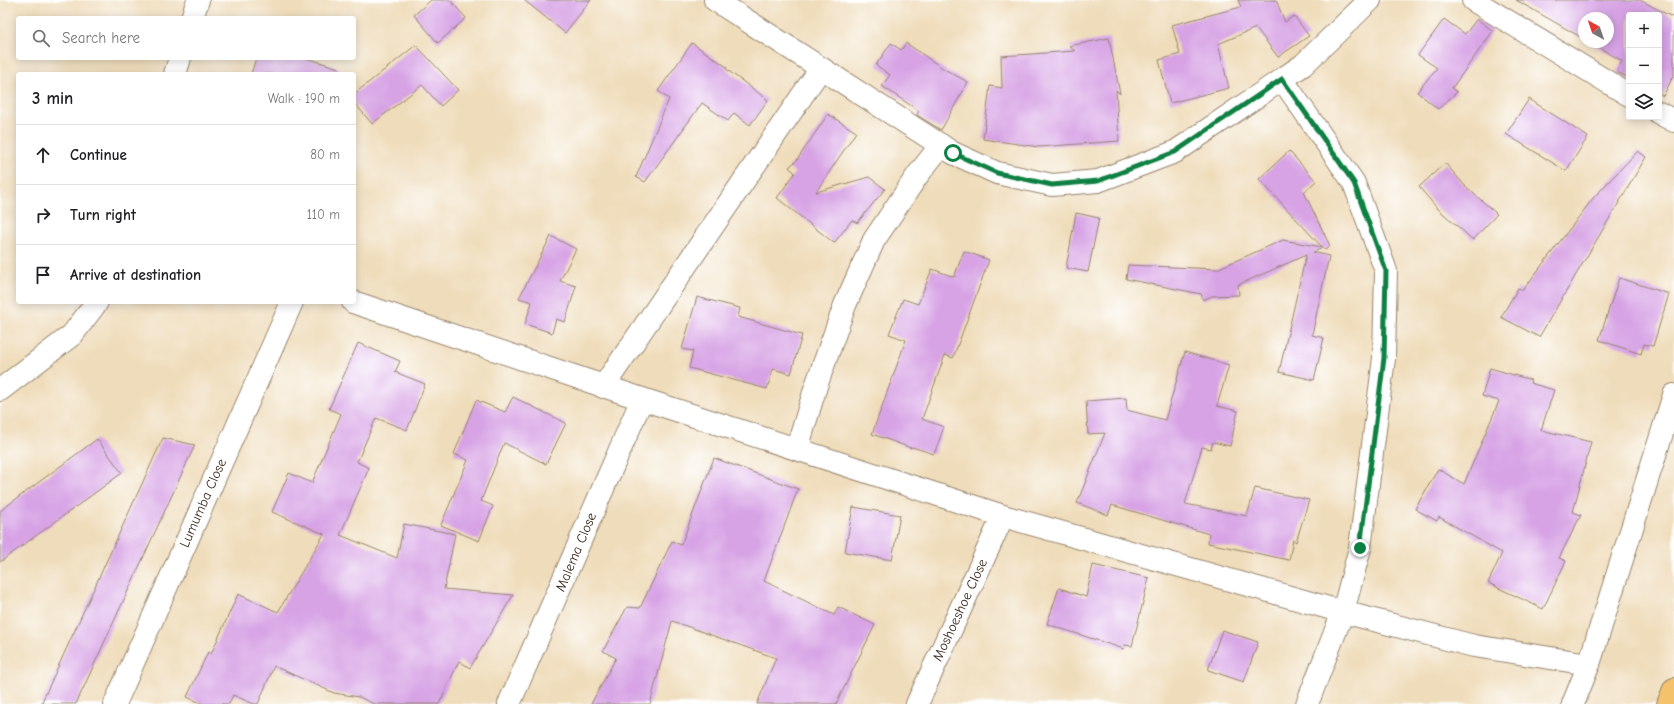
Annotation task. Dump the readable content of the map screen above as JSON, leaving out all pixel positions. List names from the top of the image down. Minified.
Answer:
{"streets":{"street":["Lumumba Close","Malema Close","Moshoeshoe Close"]},"north":"top left","page":{"map_buttons":["+","−"],"search":"Search here","heading":["3 min","Walk · 190 m"],"list":[["Continue","80 m"],["Turn right","110 m"],"Arrive at destination"]}}
